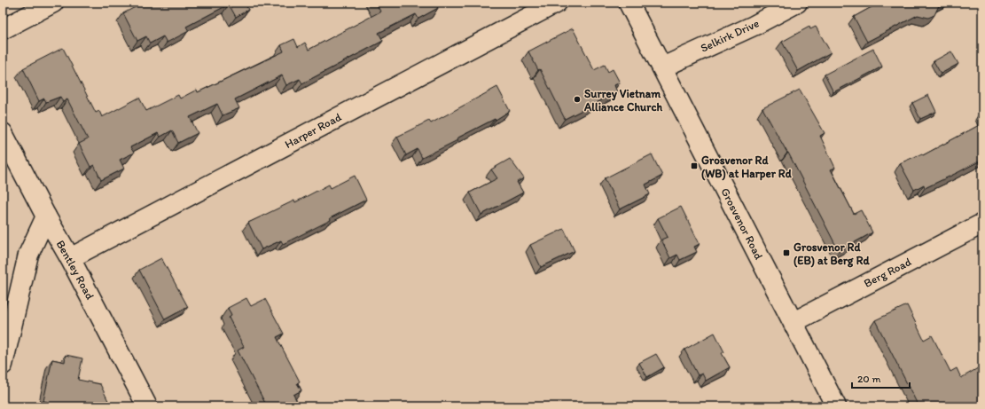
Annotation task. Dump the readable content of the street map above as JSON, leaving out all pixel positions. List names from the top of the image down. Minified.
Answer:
{"streets":{"street":["Selkirk Drive","Harper Road","Grosvenor Road","Bentley Road","Berg Road"]},"crossings":[["Selkirk Drive","Grosvenor Road"],["Harper Road","Bentley Road"],["Grosvenor Road","Berg Road"]],"places":{"other":["Surrey Vietnam Alliance Church"],"transit":["Grosvenor Rd (WB) at Harper Rd","Grosvenor Rd (EB) at Berg Rd"]},"scale_bar":"20 m"}
